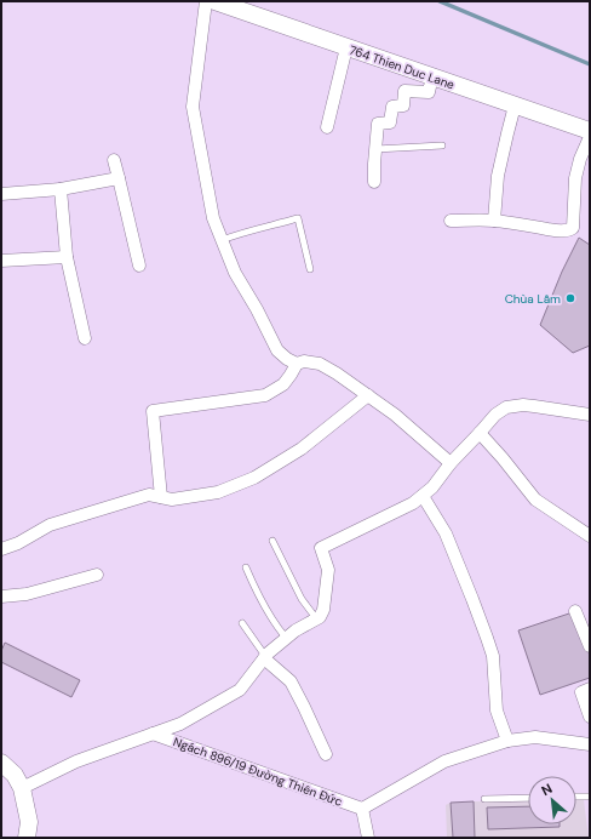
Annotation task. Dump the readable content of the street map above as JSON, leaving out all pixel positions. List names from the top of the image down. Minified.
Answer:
{"streets":{"street":["764 Thien Duc Lane","Ngách 896/19 Đường Thiên Đức"]},"places":["Chùa Lẫm"],"north":"top left"}
